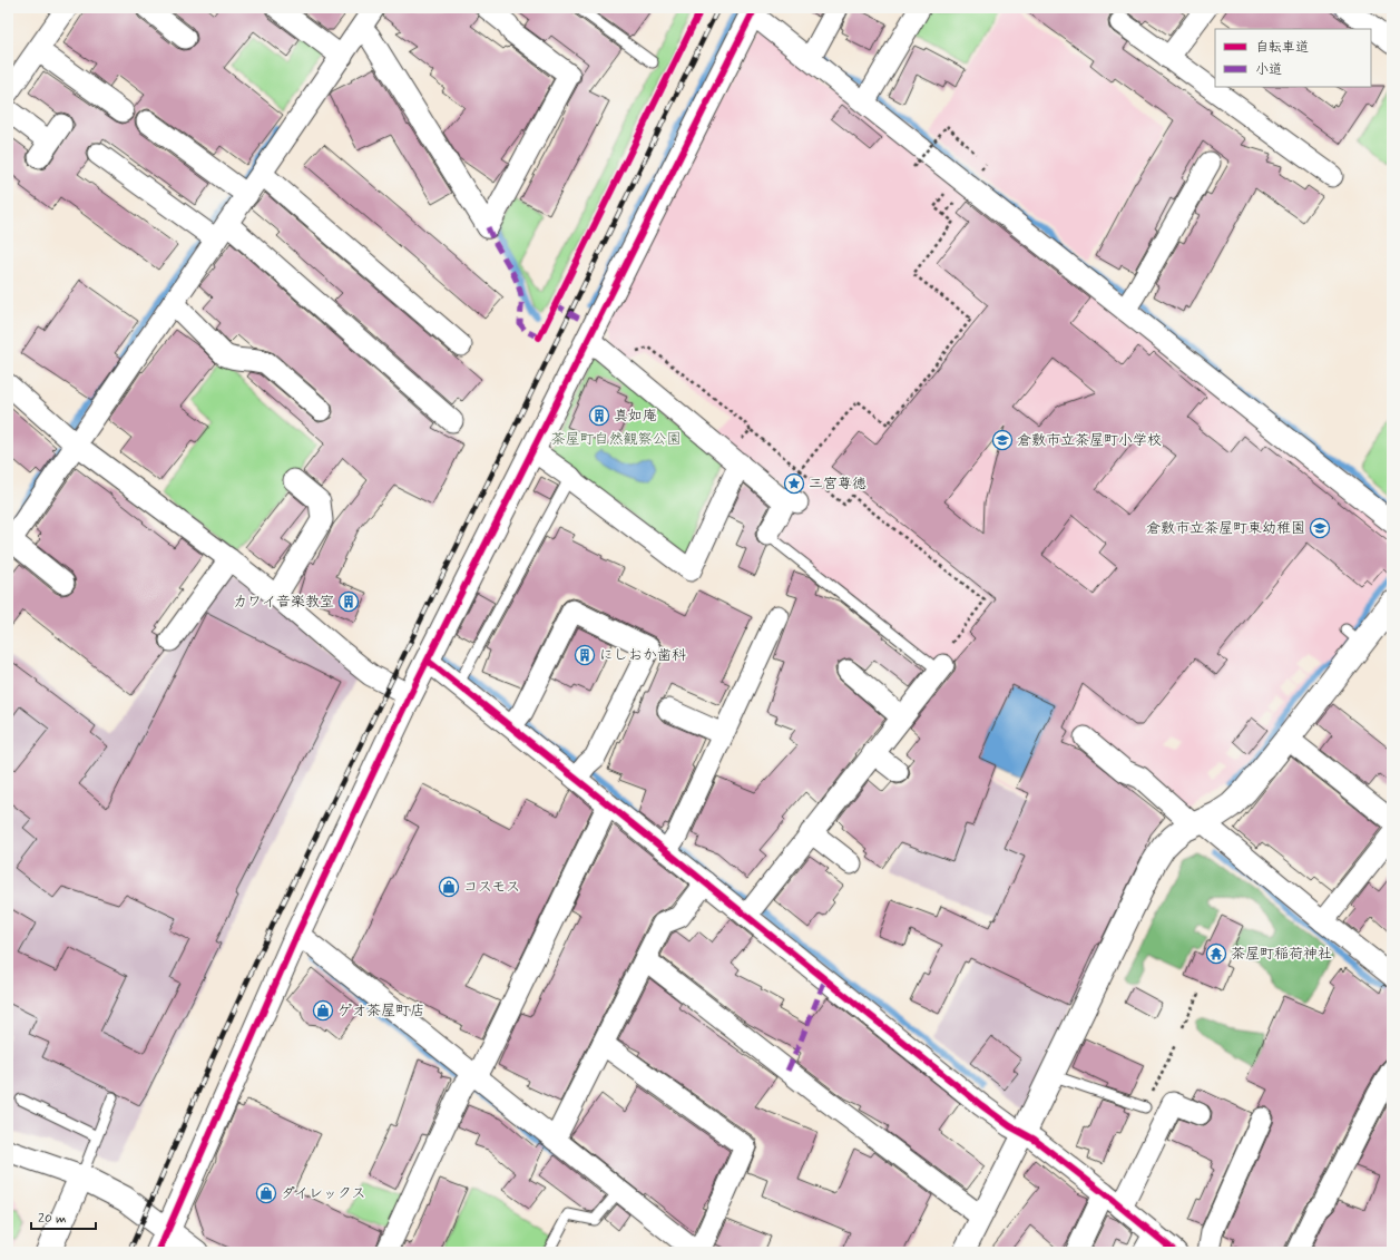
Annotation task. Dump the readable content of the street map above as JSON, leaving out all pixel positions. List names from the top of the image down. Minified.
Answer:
{"parks":["茶屋町自然観察公園"],"places":{"building":["真如庵","カワイ音楽教室","にしおか歯科"],"school or university":["倉敷市立茶屋町小学校","倉敷市立茶屋町東幼稚園"],"place":["二宮尊徳"],"shop":["コスモス","ゲオ茶屋町店","ダイレックス"],"temple":["茶屋町稲荷神社"]},"legend":["自転車道","小道"],"scale_bar":"20 m"}
